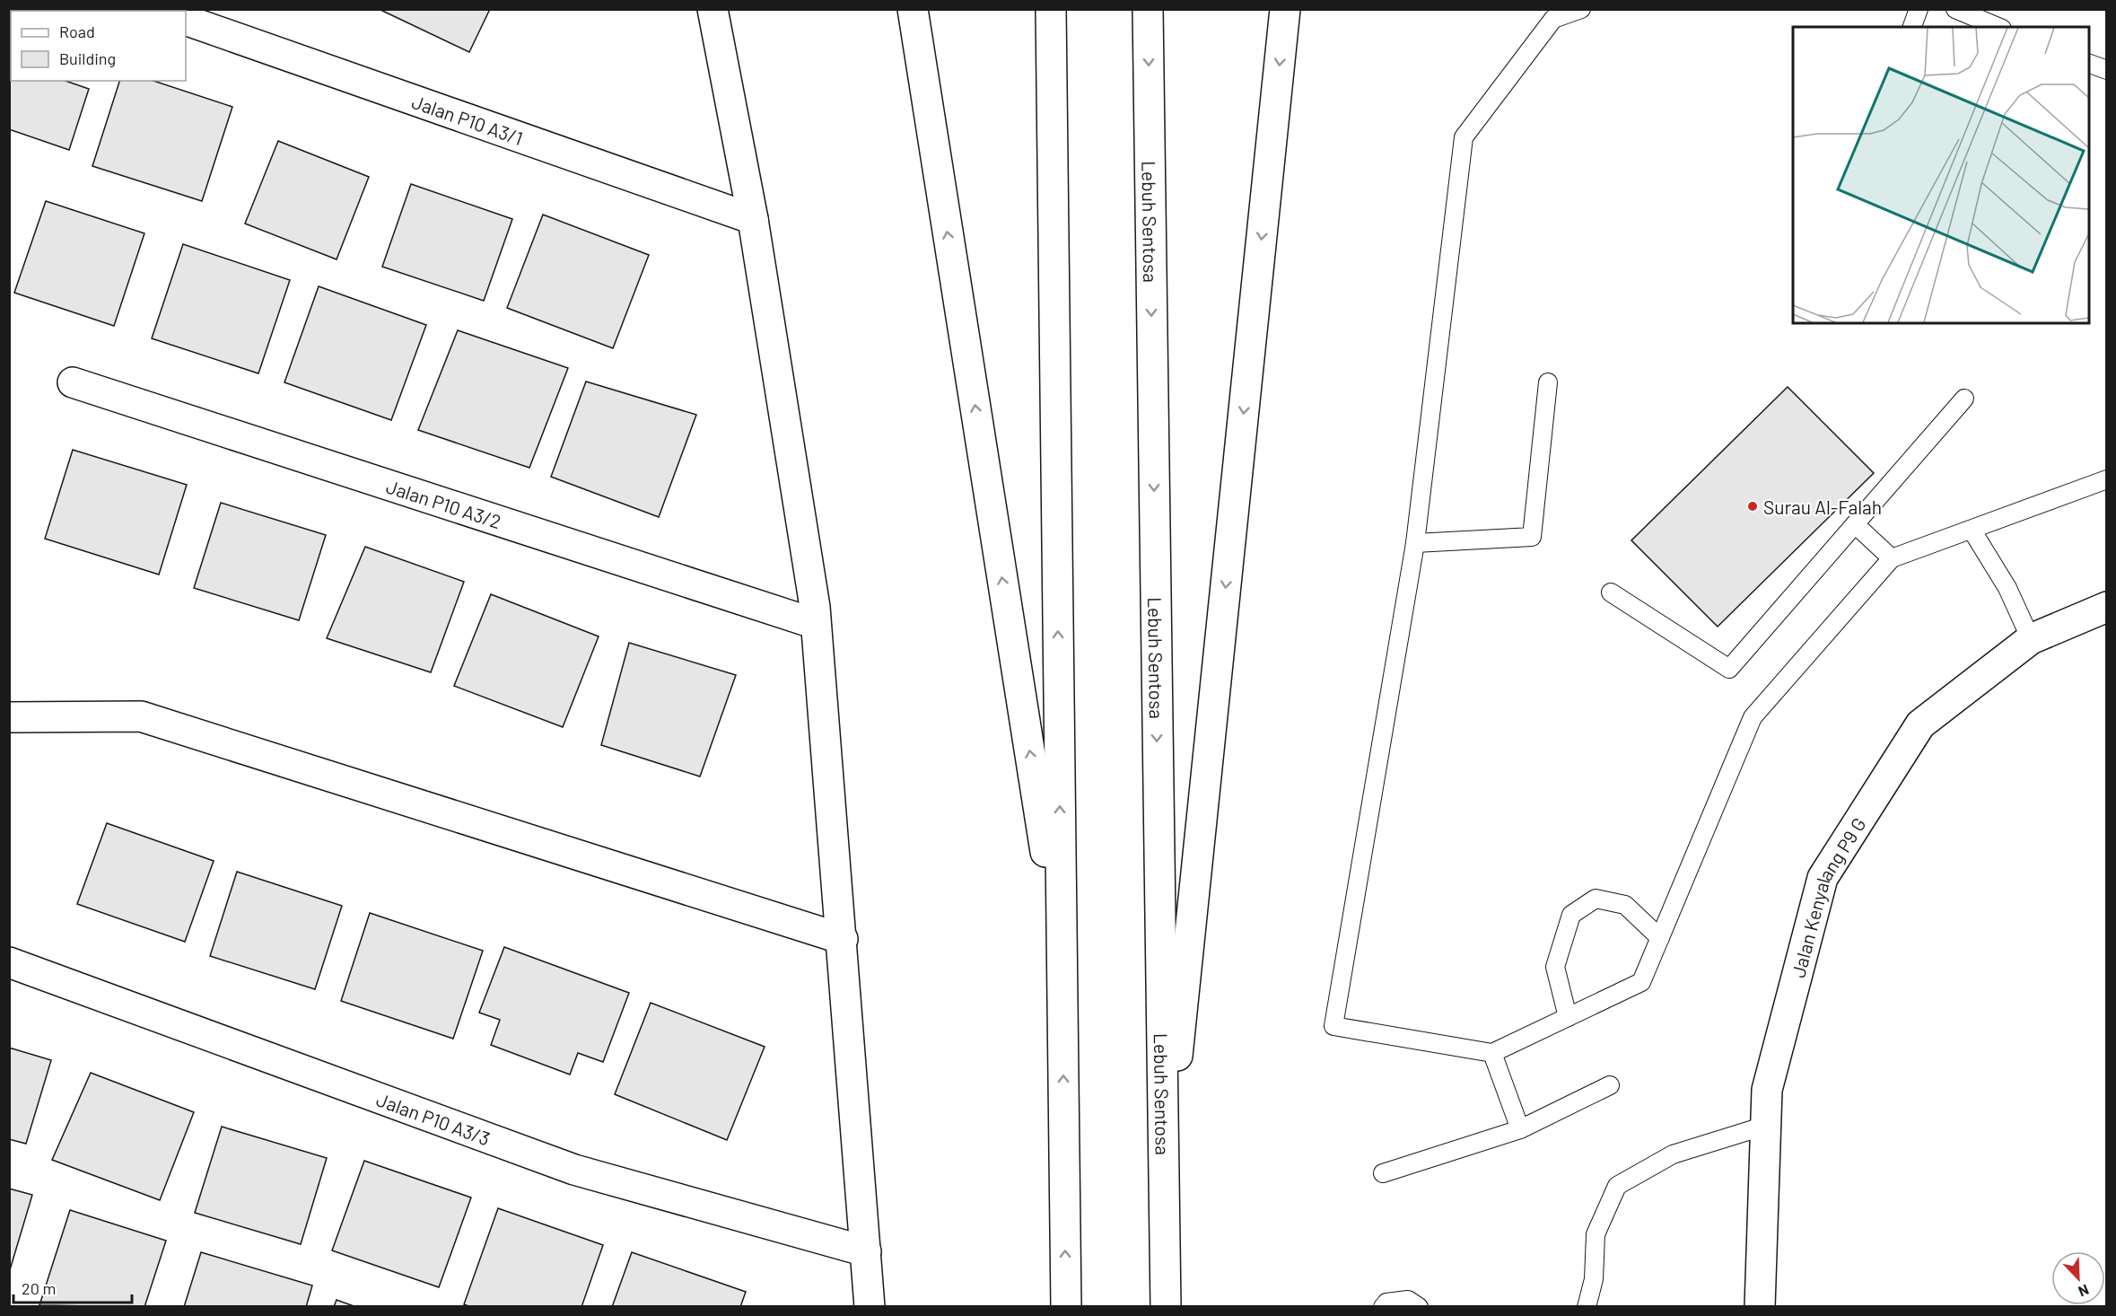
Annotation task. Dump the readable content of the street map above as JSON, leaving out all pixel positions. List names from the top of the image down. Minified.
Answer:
{"streets":{"street":["Jalan P10 A3/1","Lebuh Sentosa","Jalan P10 A3/2","Jalan Kenyalang P9 G","Jalan P10 A3/3"]},"places":["Surau Al-Falah"],"legend":["Road","Building"],"scale_bar":"20 m","north":"bottom right"}
